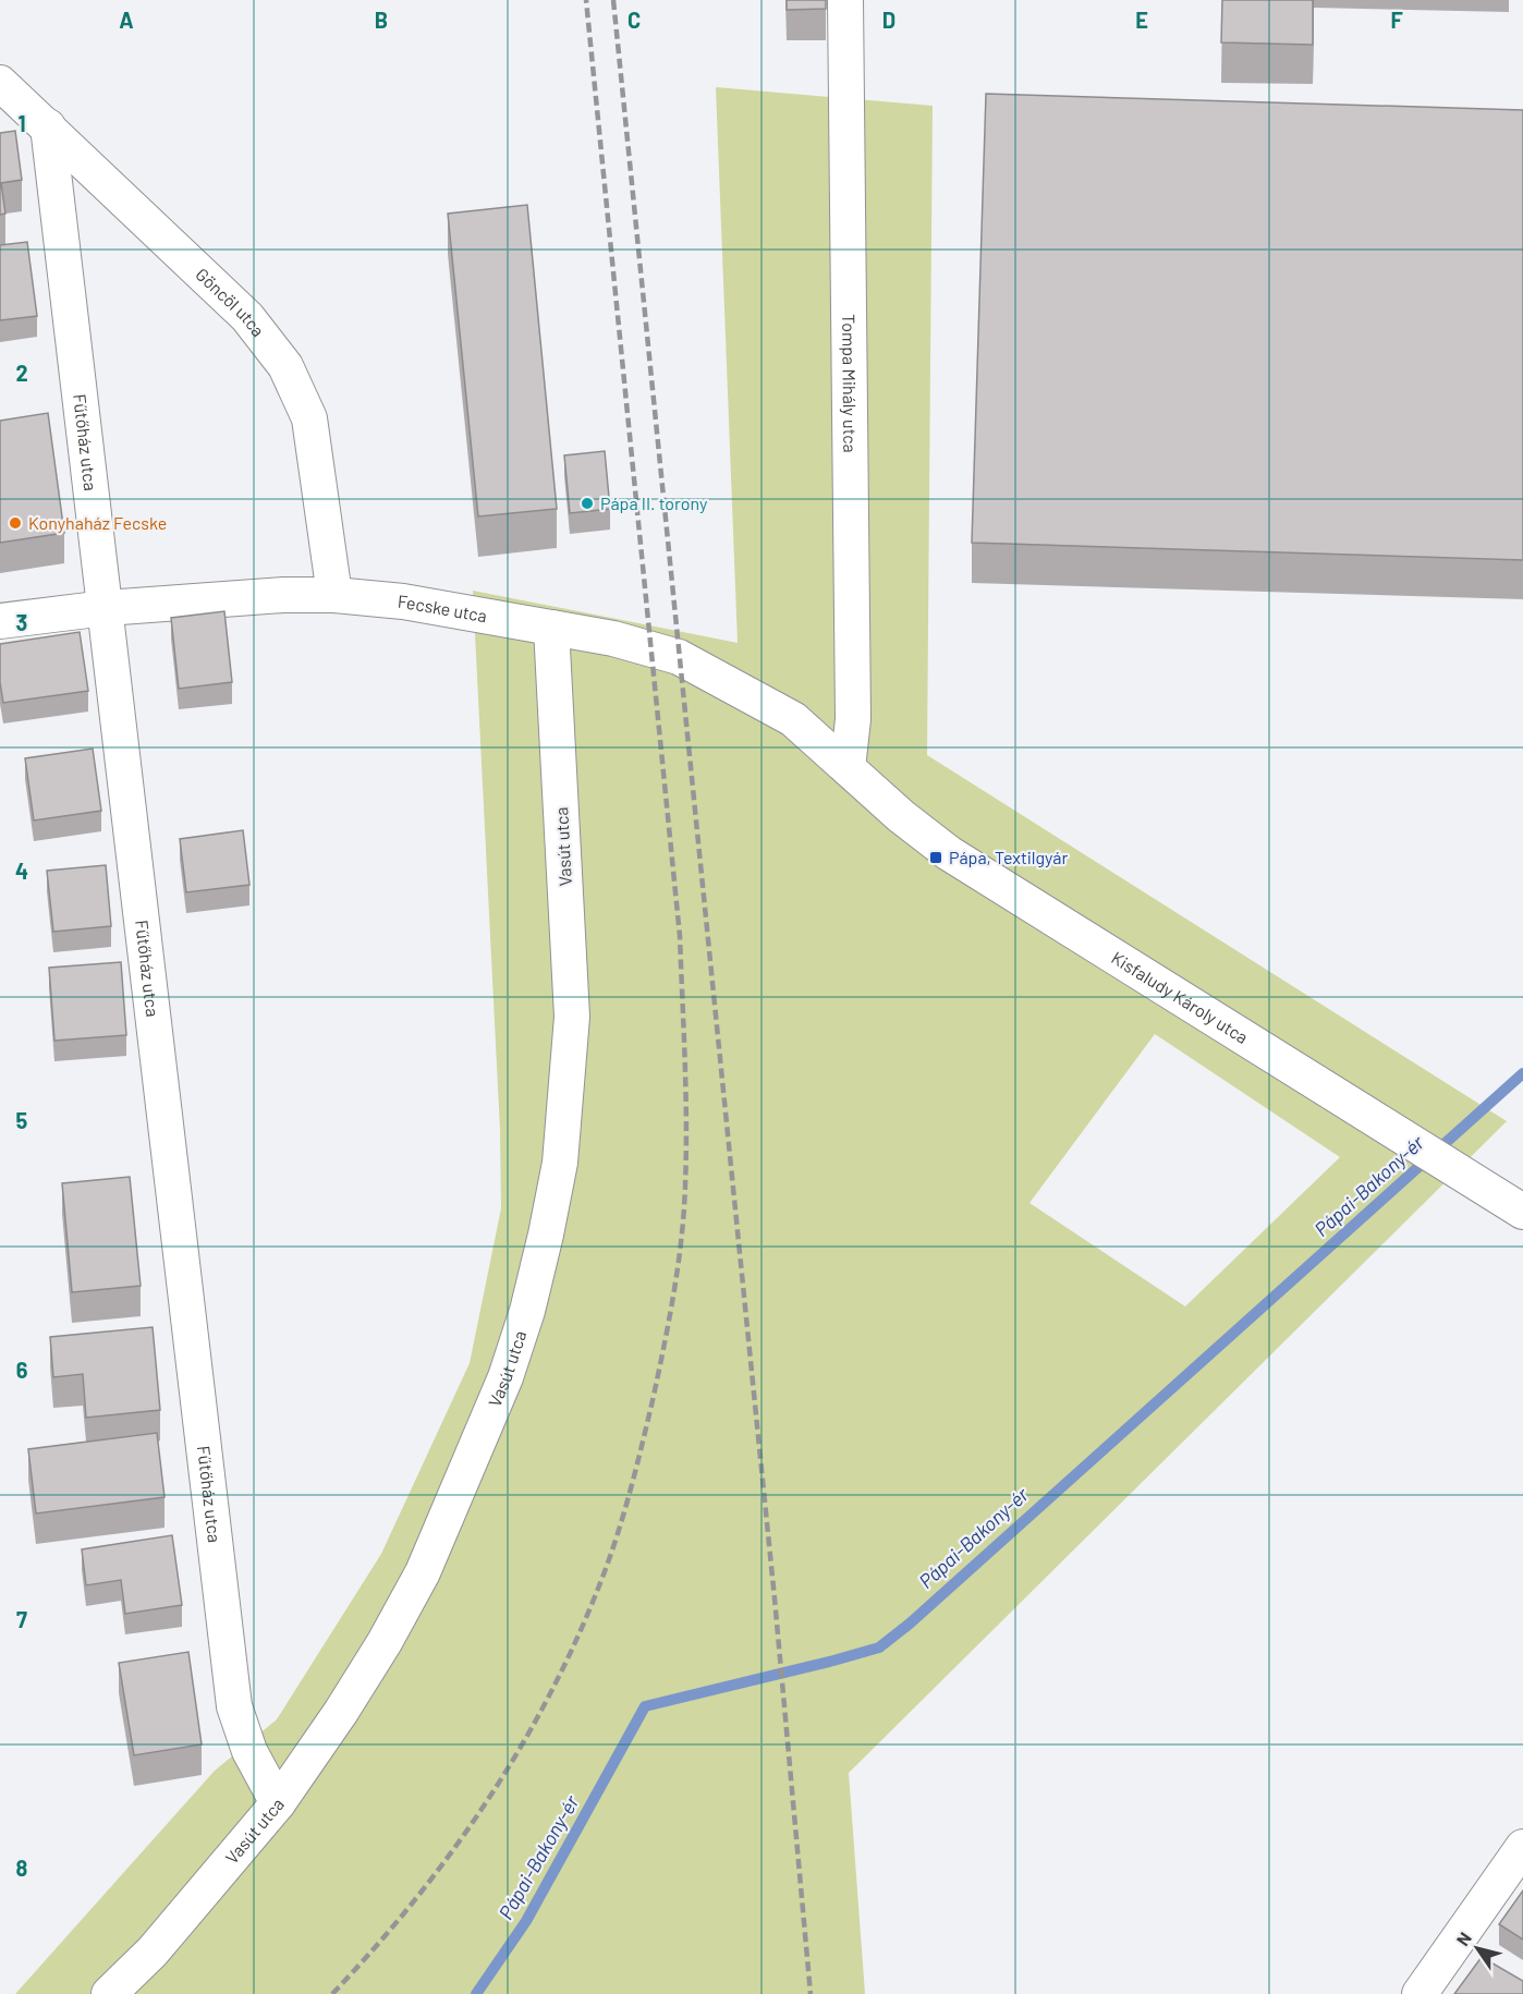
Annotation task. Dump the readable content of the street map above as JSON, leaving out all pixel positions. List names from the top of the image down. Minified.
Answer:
{"streets":{"street":["Göncöl utca","Tompa Mihály utca","Fűtőház utca","Fecske utca","Vasút utca","Kisfaludy Károly utca"]},"crossings":[["Göncöl utca","Fűtőház utca"],["Göncöl utca","Fecske utca"],["Tompa Mihály utca","Fecske utca"],["Tompa Mihály utca","Kisfaludy Károly utca"],["Fűtőház utca","Fecske utca"],["Fűtőház utca","Vasút utca"],["Fecske utca","Vasút utca"],["Fecske utca","Kisfaludy Károly utca"]],"water":["Pápai-Bakony-ér"],"places":{"other":["Pápa II. torony","Konyhaház Fecske"],"transit":["Pápa, Textilgyár"]},"north":"top left","grid":{"columns":["A","B","C","D","E","F"],"rows":["1","2","3","4","5","6","7","8"]}}
